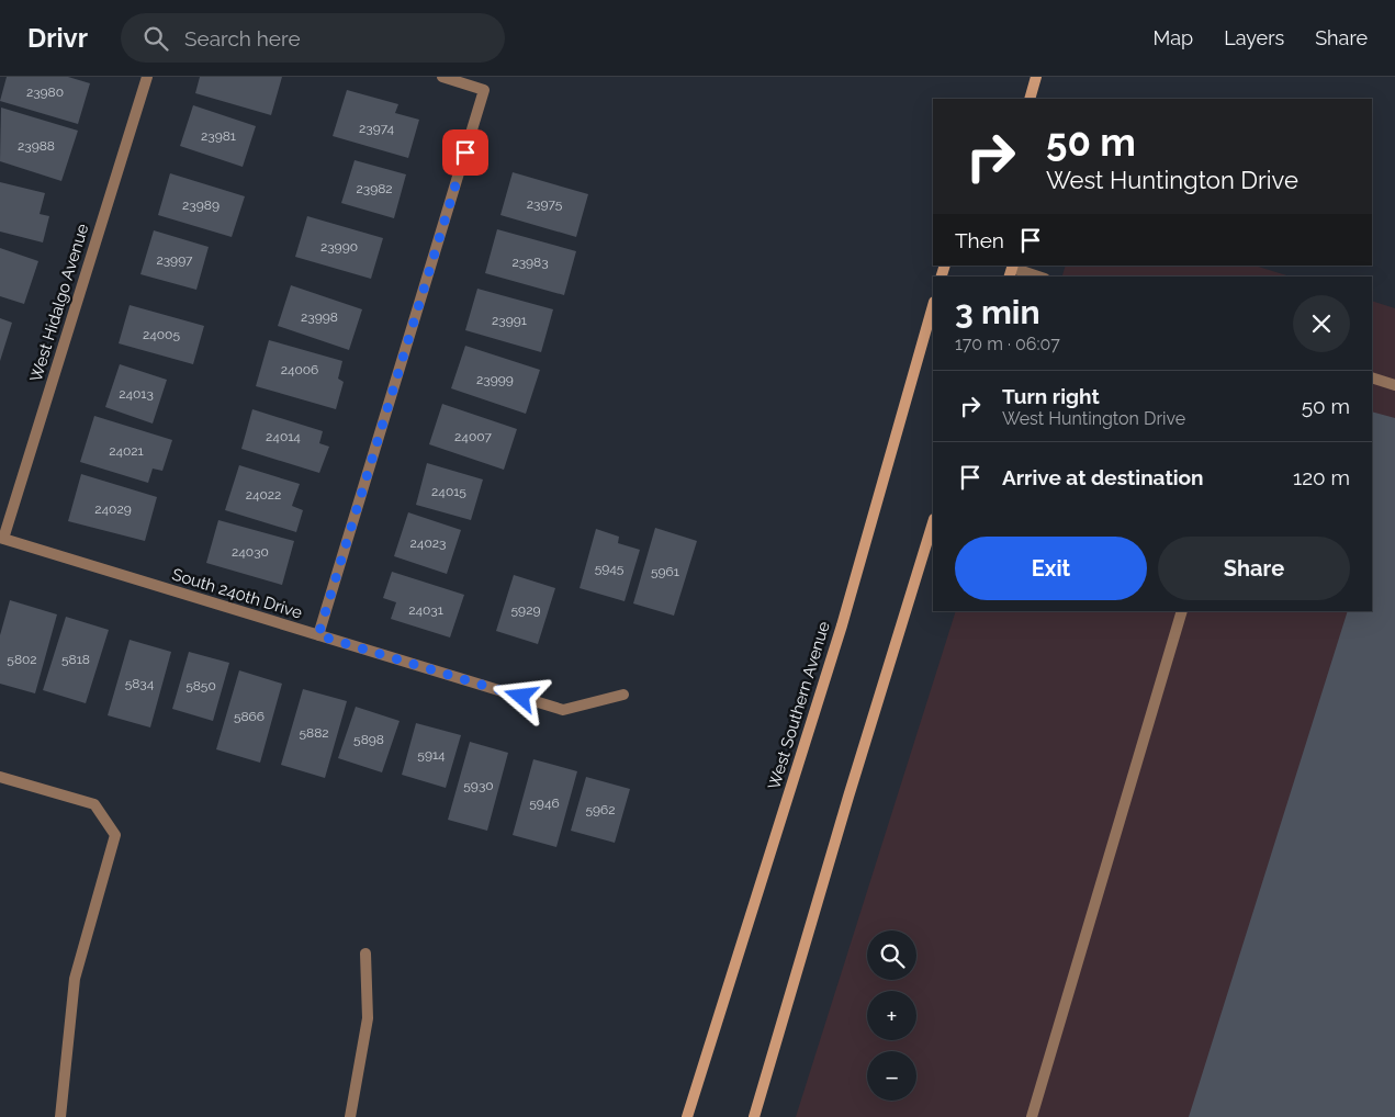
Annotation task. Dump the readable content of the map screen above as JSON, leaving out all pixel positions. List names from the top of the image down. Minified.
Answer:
{"streets":{"main road":["West Southern Avenue"],"street":["West Hidalgo Avenue","South 240th Drive"]},"crossings":[["West Hidalgo Avenue","South 240th Drive"]],"house_numbers":["23980","23974","23981","23988","23982","23975","23989","23990","23997","23983","23998","23991","24005","24006","23999","24013","24014","24007","24021","24015","24022","24029","24023","24030","5945","5961","24031","5929","5802","5818","5834","5850","5866","5882","5898","5914","5930","5946","5962"],"page":{"header":"Drivr","search":"Search here","nav":["Map","Layers","Share"],"turn":["50 m","West Huntington Drive"],"then":"Then","heading":["3 min","170 m · 06:07"],"list":[{"name":"Turn right","note":"West Huntington Drive","value":"50 m"},{"name":"Arrive at destination","value":"120 m"}],"buttons":["Exit","Share"],"map_buttons":["+","−"]}}
